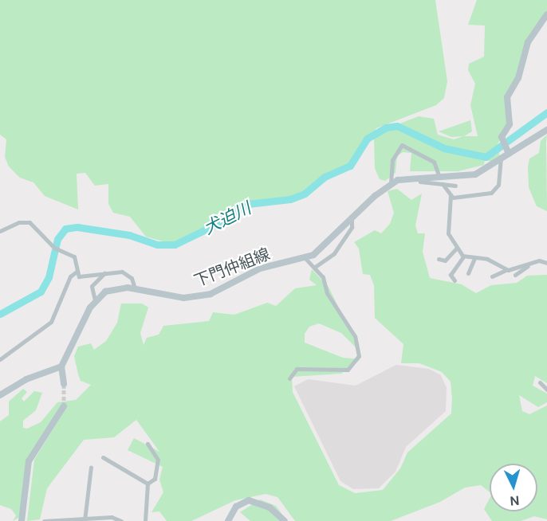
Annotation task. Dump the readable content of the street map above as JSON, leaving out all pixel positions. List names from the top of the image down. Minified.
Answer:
{"streets":{"street":["下門仲組線"]},"water":["犬迫川"],"north":"bottom"}
